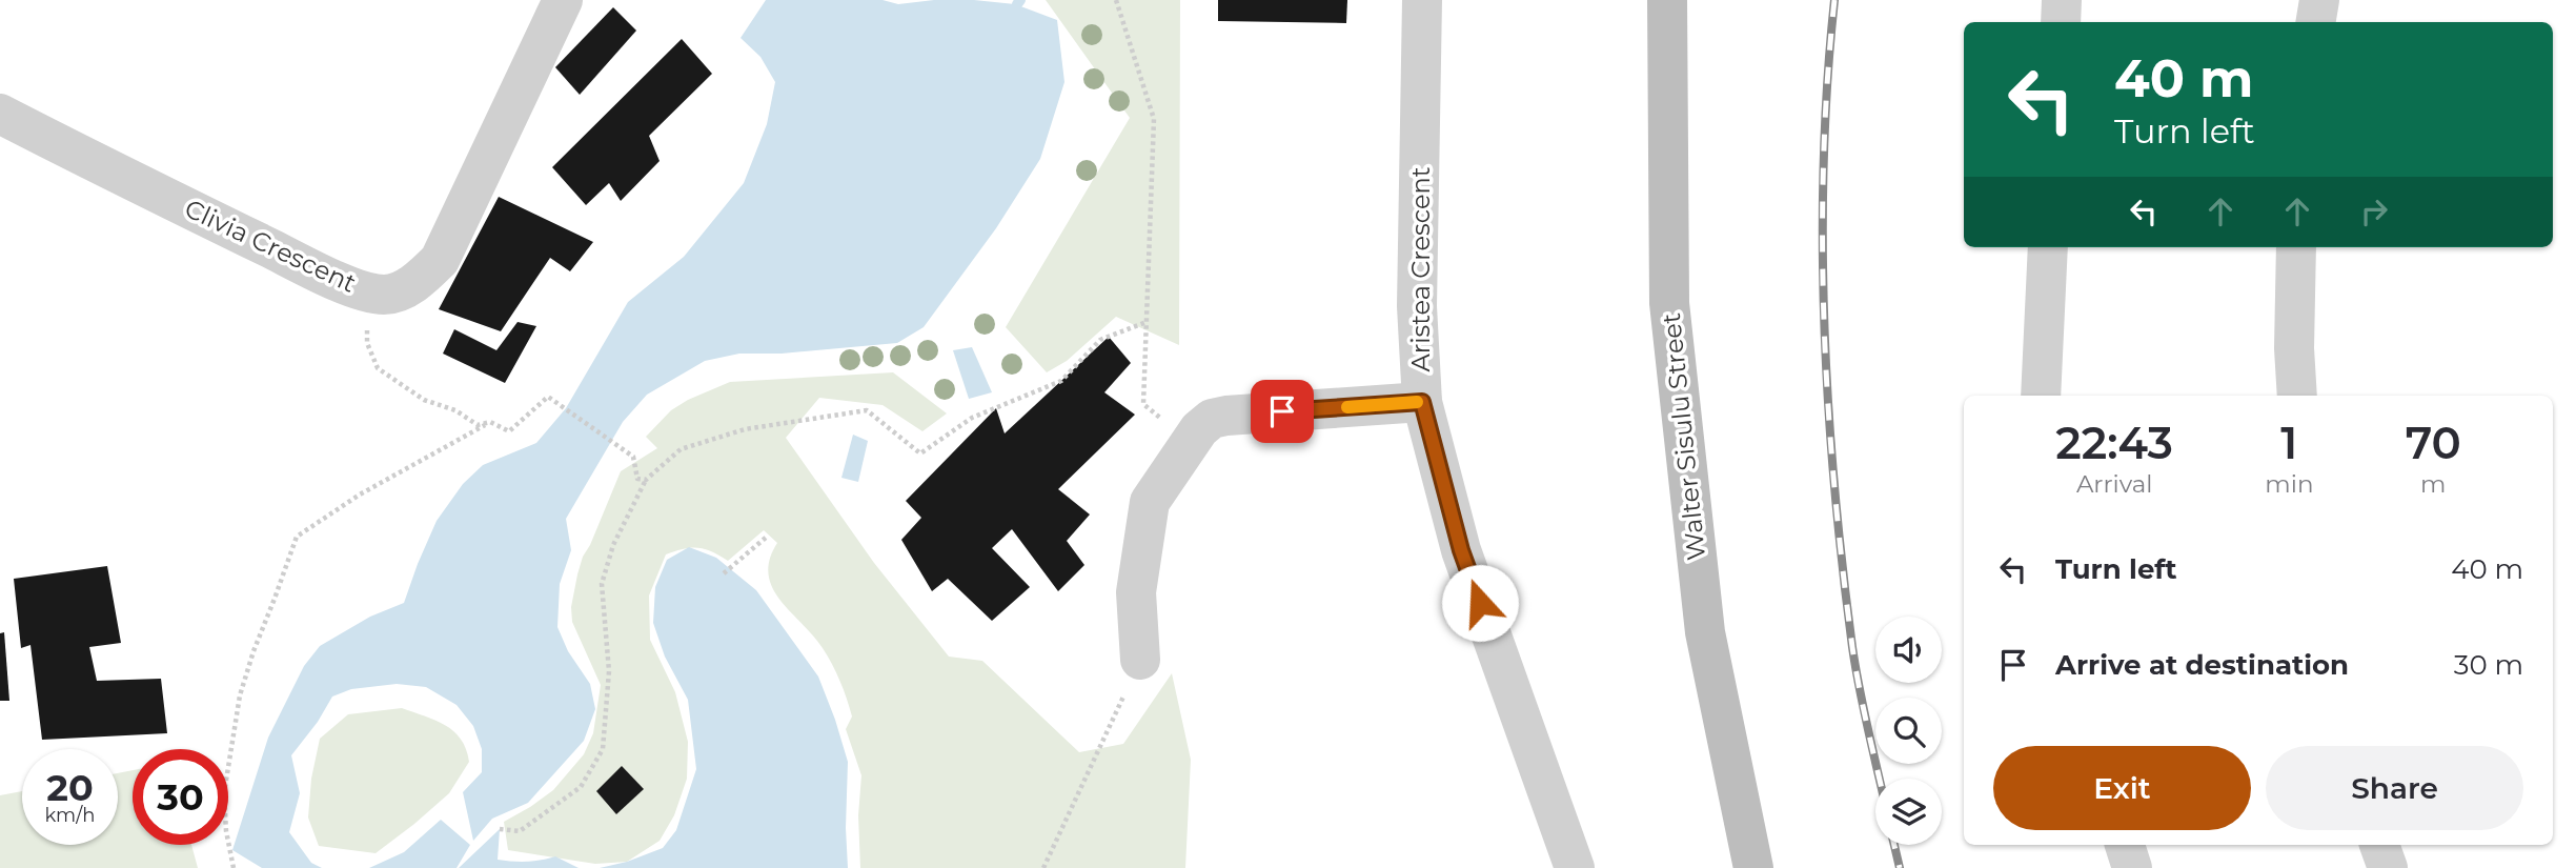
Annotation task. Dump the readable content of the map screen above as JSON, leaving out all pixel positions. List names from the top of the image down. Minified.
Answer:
{"streets":{"main road":["Walter Sisulu Street"],"street":["Clivia Crescent","Aristea Crescent"]},"page":{"turn":["40 m","Turn left"],"eta":["22:43","Arrival","1","min","70","m"],"list":[{"name":"Turn left","value":"40 m"},{"name":"Arrive at destination","value":"30 m"}],"buttons":["Exit","Share"],"speed":"20 km/h","limit":"30"}}
